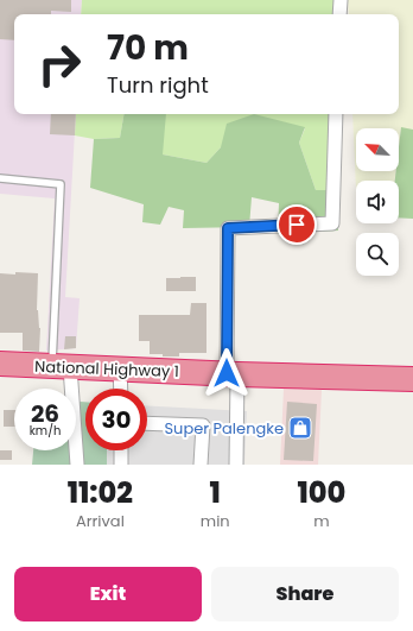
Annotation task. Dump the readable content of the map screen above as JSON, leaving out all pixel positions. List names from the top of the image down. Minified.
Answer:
{"streets":{"highway":["National Highway 1"]},"places":{"shop":["Super Palengke"]},"north":"top left","page":{"turn":["70 m","Turn right"],"speed":"26 km/h","limit":"30","eta":["11:02","Arrival","1","min","100","m"],"buttons":["Exit","Share"]}}
